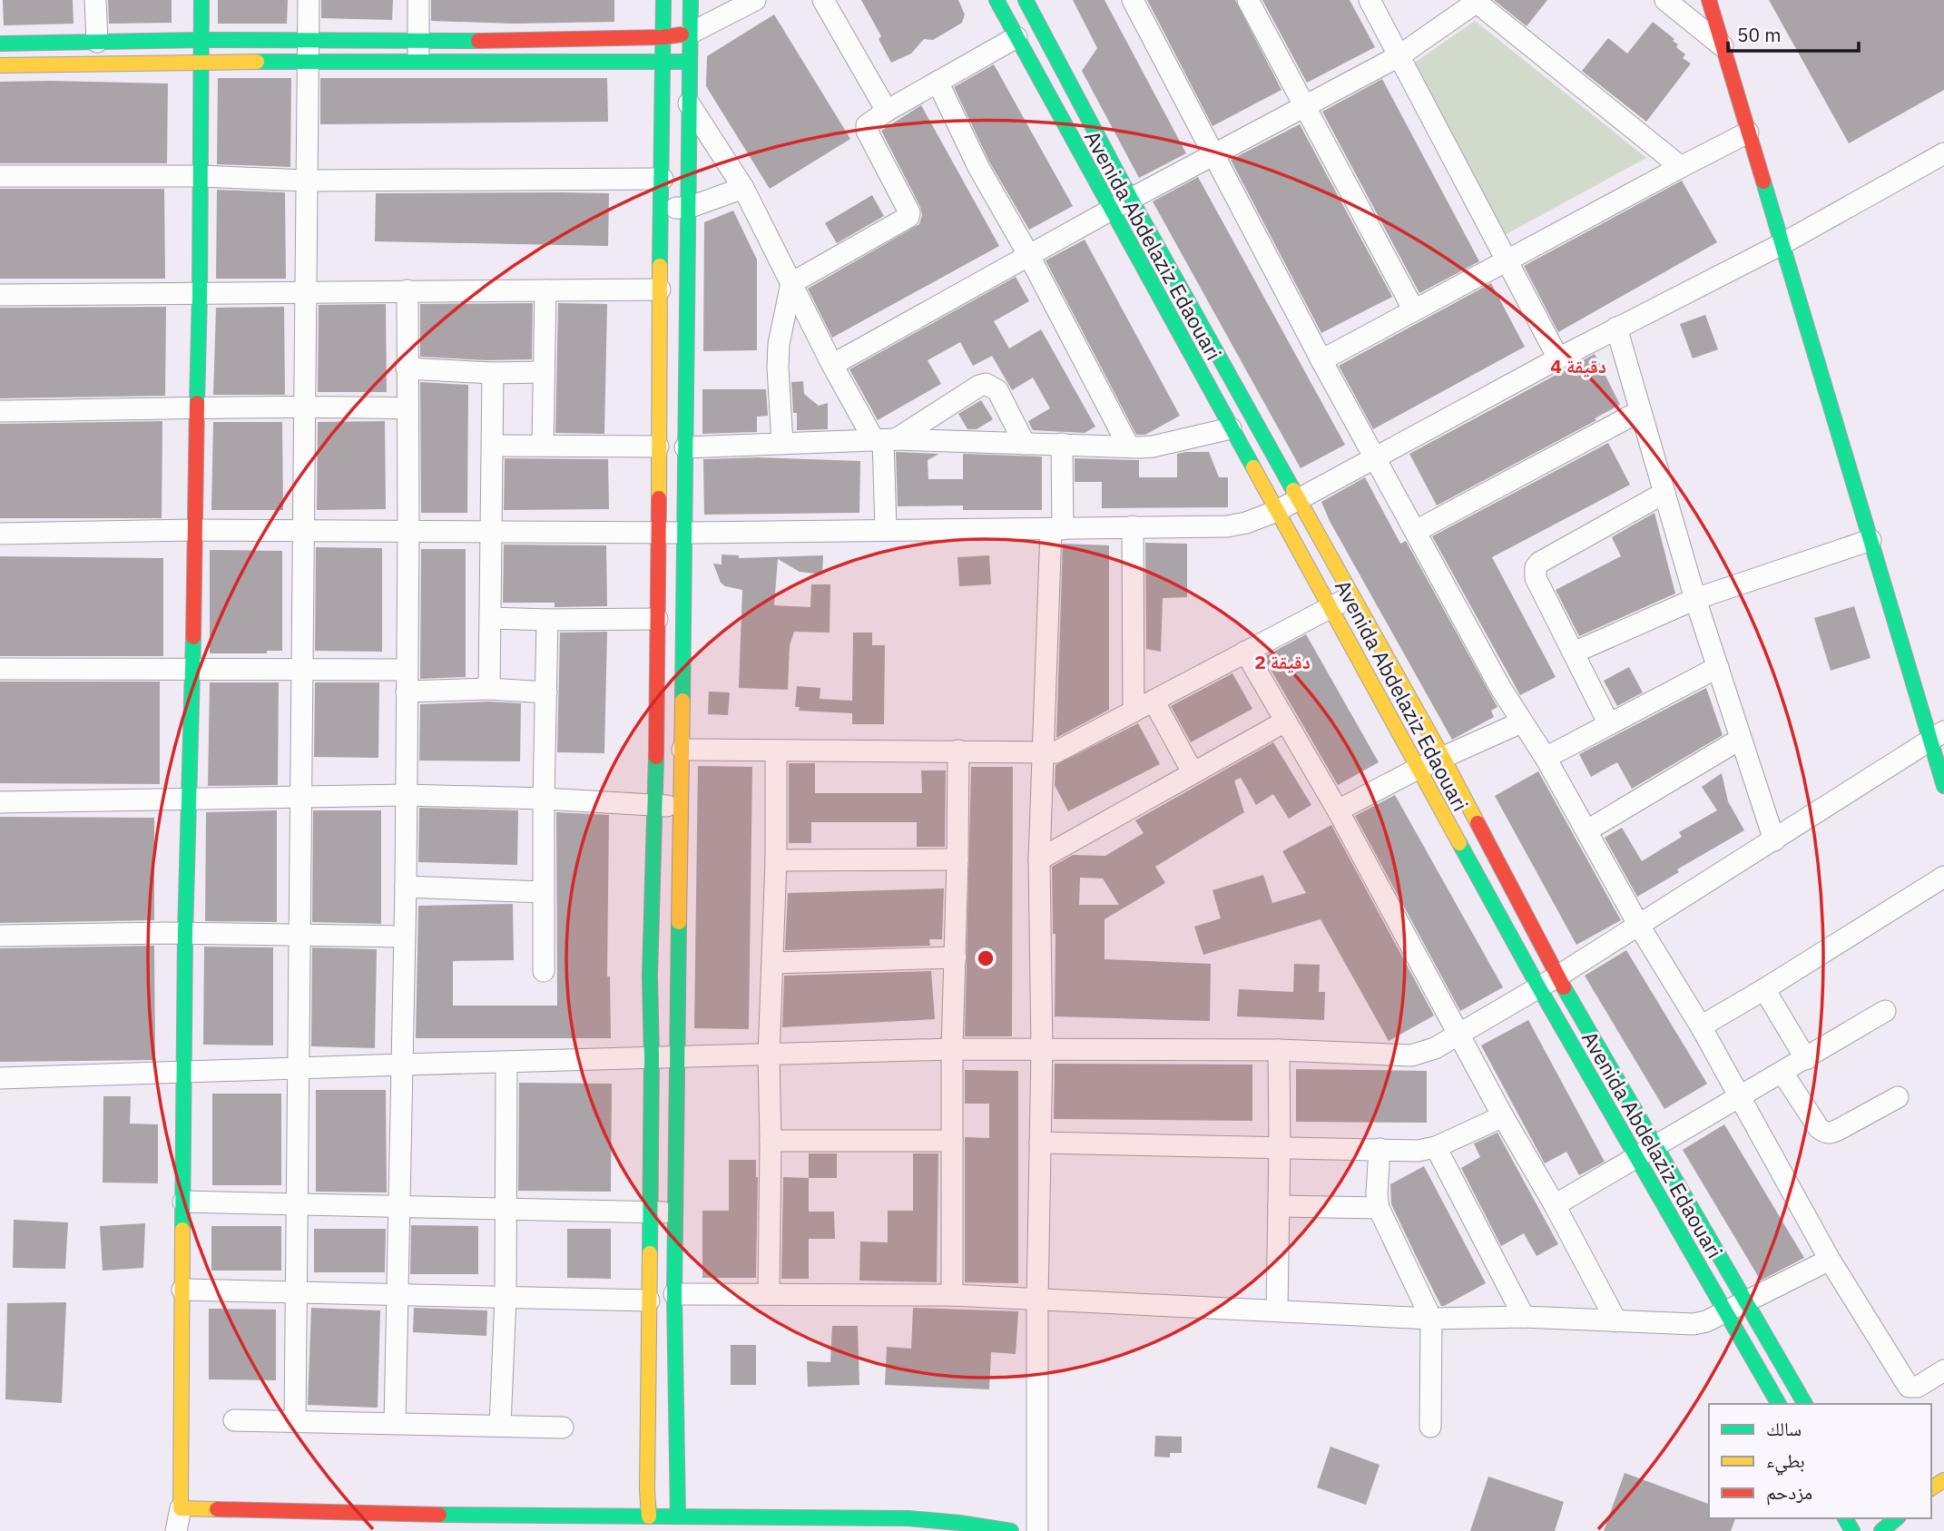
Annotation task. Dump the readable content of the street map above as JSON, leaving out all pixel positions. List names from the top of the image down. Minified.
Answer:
{"streets":{"street":["Avenida Abdelaziz Edaouari"]},"legend":["سالك","بطيء","مزدحم"],"scale_bar":"50 m","rings":["4 دقيقة","2 دقيقة"]}
